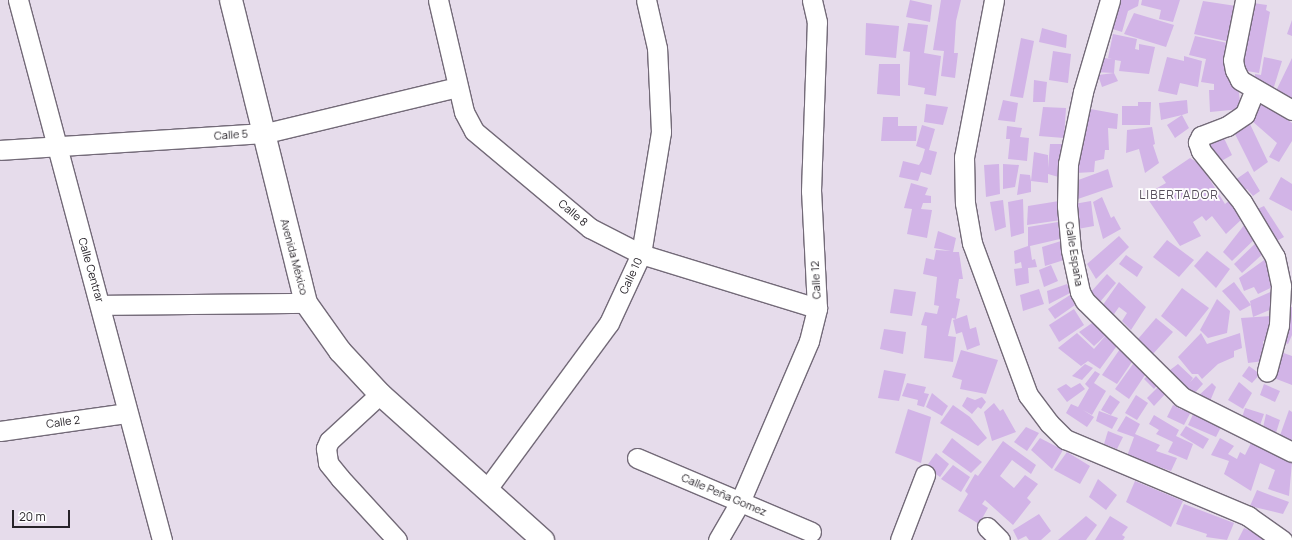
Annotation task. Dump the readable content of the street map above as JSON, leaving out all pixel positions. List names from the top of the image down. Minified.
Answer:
{"streets":{"street":["Calle 5","Calle 8","Calle España","Avenida México","Calle Centrar","Calle 10","Calle 12","Calle 2","Calle Peña Gomez"]},"crossings":[["Calle 5","Calle 8"],["Calle 5","Avenida México"],["Calle 5","Calle Centrar"],["Calle 8","Calle 10"],["Calle 8","Calle 12"],["Avenida México","Calle 10"],["Calle Centrar","Calle 2"],["Calle 12","Calle Peña Gomez"]],"districts":["LIBERTADOR"],"scale_bar":"20 m"}
